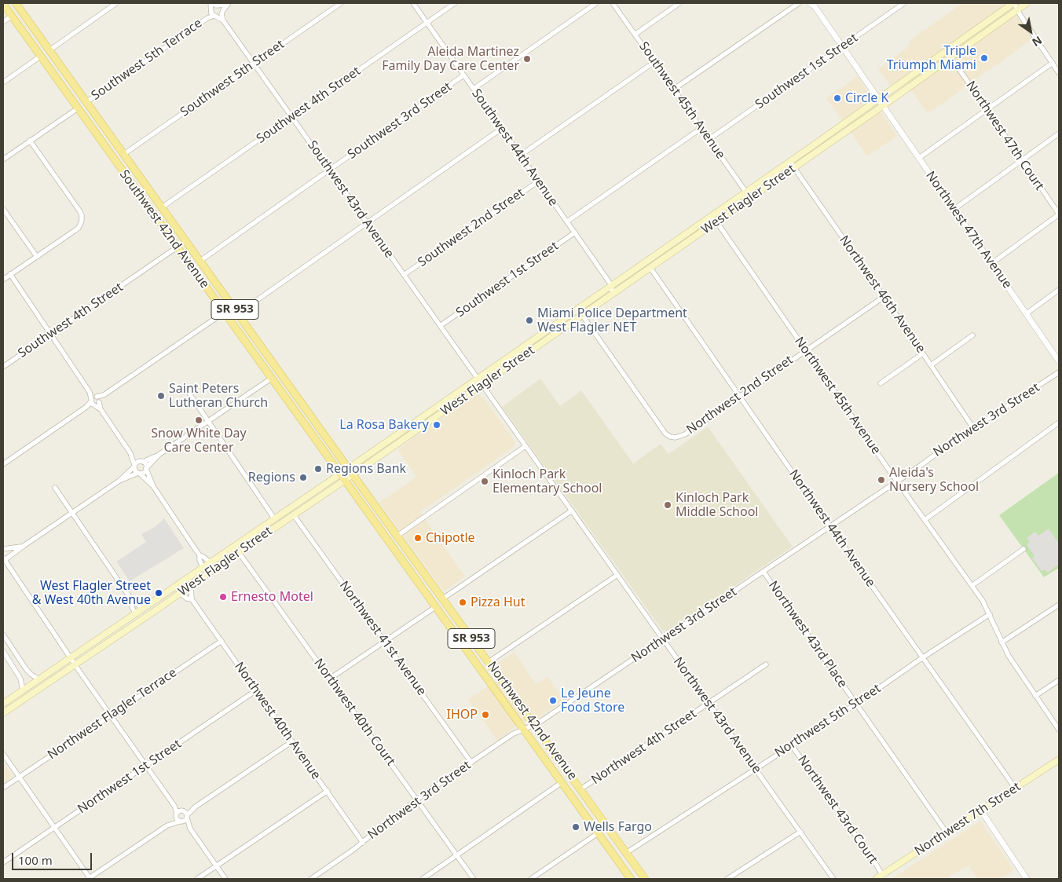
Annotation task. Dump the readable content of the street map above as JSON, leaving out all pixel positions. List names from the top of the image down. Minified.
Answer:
{"streets":{"main road":["West Flagler Street","Southwest 42nd Avenue","SR 953","Northwest 42nd Avenue","Northwest 7th Street"],"street":["Southwest 5th Terrace","Southwest 1st Street","Southwest 5th Street","Southwest 45th Avenue","Southwest 4th Street","Southwest 3rd Street","Northwest 47th Court","Southwest 44th Avenue","Southwest 43rd Avenue","Southwest 2nd Street","Northwest 47th Avenue","Northwest 46th Avenue","Northwest 2nd Street","Northwest 45th Avenue","Northwest 3rd Street","Northwest 44th Avenue","Northwest 43rd Place","Northwest 41st Avenue","Northwest 40th Court","Northwest Flagler Terrace","Northwest 43rd Avenue","Northwest 40th Avenue","Northwest 5th Street","Northwest 4th Street","Northwest 1st Street","Northwest 43rd Court"]},"crossings":[["Southwest 5th Terrace","Southwest 43rd Avenue"],["Southwest 5th Terrace","Southwest 42nd Avenue"],["Southwest 1st Street","Southwest 45th Avenue"],["Southwest 1st Street","Southwest 44th Avenue"],["Southwest 1st Street","Southwest 43rd Avenue"],["Southwest 1st Street","Northwest 47th Avenue"],["Southwest 5th Street","Southwest 43rd Avenue"],["Southwest 5th Street","Southwest 42nd Avenue"],["Southwest 45th Avenue","West Flagler Street"],["Southwest 4th Street","Southwest 44th Avenue"],["Southwest 4th Street","Southwest 43rd Avenue"],["Southwest 4th Street","Southwest 42nd Avenue"],["Southwest 3rd Street","Southwest 44th Avenue"],["Southwest 3rd Street","Southwest 43rd Avenue"],["Southwest 3rd Street","Southwest 42nd Avenue"],["Northwest 47th Court","West Flagler Street"],["Southwest 44th Avenue","West Flagler Street"],["Southwest 44th Avenue","Southwest 2nd Street"],["Southwest 43rd Avenue","West Flagler Street"],["Southwest 43rd Avenue","Southwest 2nd Street"],["Southwest 43rd Avenue","Northwest 43rd Avenue"],["West Flagler Street","Southwest 42nd Avenue"],["West Flagler Street","Northwest 47th Avenue"],["West Flagler Street","Northwest 46th Avenue"],["West Flagler Street","Northwest 2nd Street"],["West Flagler Street","Northwest 45th Avenue"],["West Flagler Street","Northwest 44th Avenue"],["West Flagler Street","Northwest 41st Avenue"],["West Flagler Street","Northwest 40th Court"],["West Flagler Street","Northwest 43rd Avenue"],["West Flagler Street","Northwest 40th Avenue"],["West Flagler Street","Northwest 42nd Avenue"],["Southwest 42nd Avenue","Northwest 42nd Avenue"],["Northwest 46th Avenue","Northwest 2nd Street"],["Northwest 46th Avenue","Northwest 3rd Street"],["Northwest 2nd Street","Northwest 45th Avenue"],["Northwest 2nd Street","Northwest 44th Avenue"],["Northwest 45th Avenue","Northwest 3rd Street"],["Northwest 45th Avenue","Northwest 5th Street"],["Northwest 3rd Street","Northwest 44th Avenue"],["Northwest 3rd Street","Northwest 43rd Place"],["Northwest 3rd Street","Northwest 41st Avenue"],["Northwest 3rd Street","Northwest 40th Court"],["Northwest 3rd Street","Northwest 43rd Avenue"],["Northwest 3rd Street","Northwest 40th Avenue"],["Northwest 3rd Street","Northwest 42nd Avenue"],["Northwest 44th Avenue","Northwest 5th Street"],["Northwest 44th Avenue","Northwest 7th Street"],["Northwest 43rd Place","Northwest 5th Street"],["Northwest 43rd Place","Northwest 7th Street"],["Northwest Flagler Terrace","Northwest 40th Avenue"],["Northwest 43rd Avenue","Northwest 5th Street"],["Northwest 43rd Avenue","Northwest 4th Street"],["Northwest 40th Avenue","Northwest 1st Street"],["Northwest 42nd Avenue","Northwest 5th Street"],["Northwest 42nd Avenue","Northwest 4th Street"],["Northwest 5th Street","Northwest 43rd Court"],["Northwest 43rd Court","Northwest 7th Street"]],"places":["Triple Triumph Miami","Aleida Martinez Family Day Care Center","Circle K","Miami Police Department West Flagler NET","Saint Peters Lutheran Church","Snow White Day Care Center","La Rosa Bakery","Regions Bank","Regions","Aleida's Nursery School","Kinloch Park Elementary School","Kinloch Park Middle School","Chipotle","West Flagler Street & West 40th Avenue","Ernesto Motel","Pizza Hut","Le Jeune Food Store","IHOP","Wells Fargo"],"scale_bar":"100 m","north":"bottom right"}
